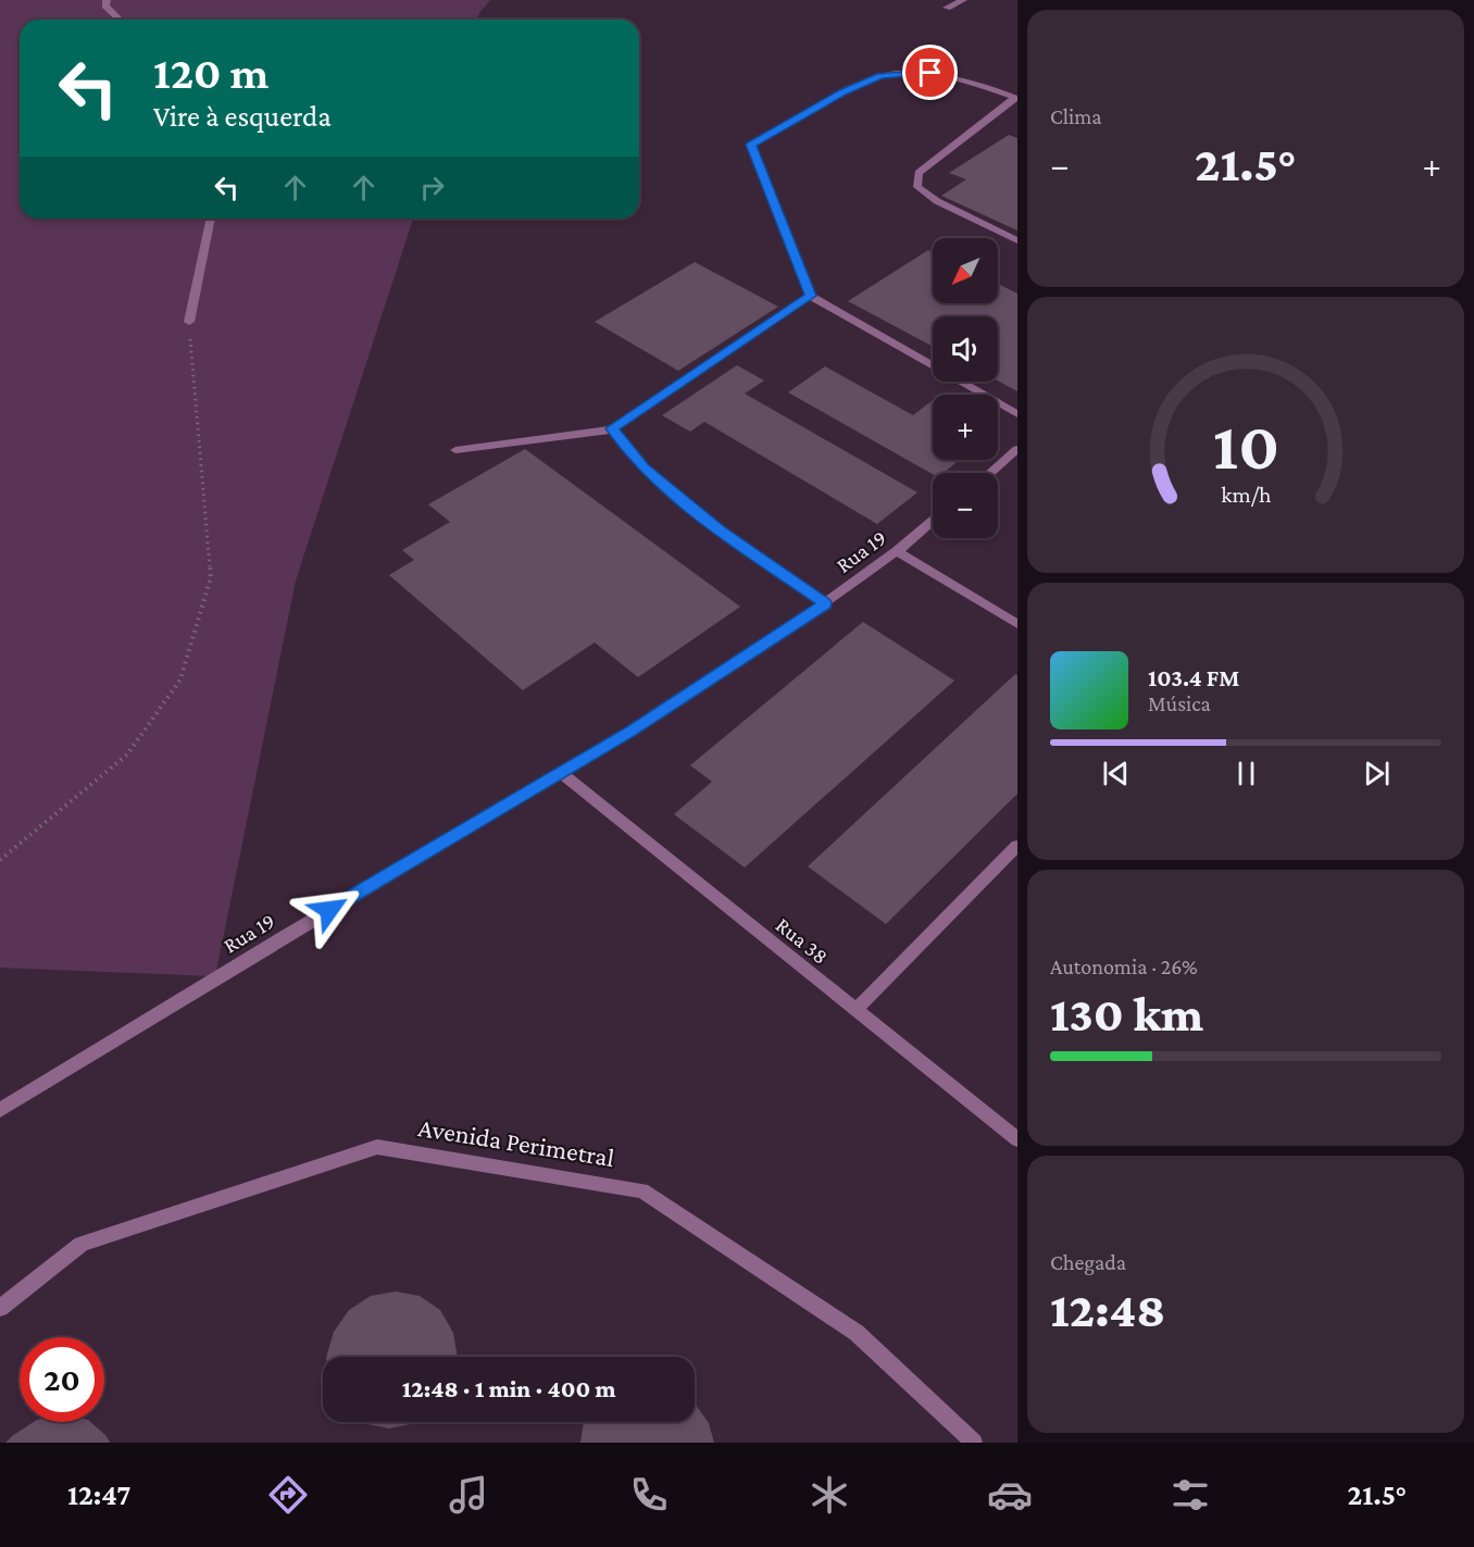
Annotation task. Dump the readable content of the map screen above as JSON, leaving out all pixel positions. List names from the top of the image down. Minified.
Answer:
{"streets":{"street":["Rua 19","Rua 38","Avenida Perimetral"]},"crossings":[["Rua 19","Rua 38"]],"north":"bottom left","page":{"tile":["Clima",["Autonomia · 26%","130 km"],["Chegada","12:48"]],"turn":["120 m","Vire à esquerda"],"heat":["−","21.5°","+"],"map_buttons":["+","−"],"song":["103.4 FM","Música"],"limit":"20","trip":"12:48 · 1 min · 400 m","tabs":["12:47","21.5°"],"gauge":["10","km/h"]}}
